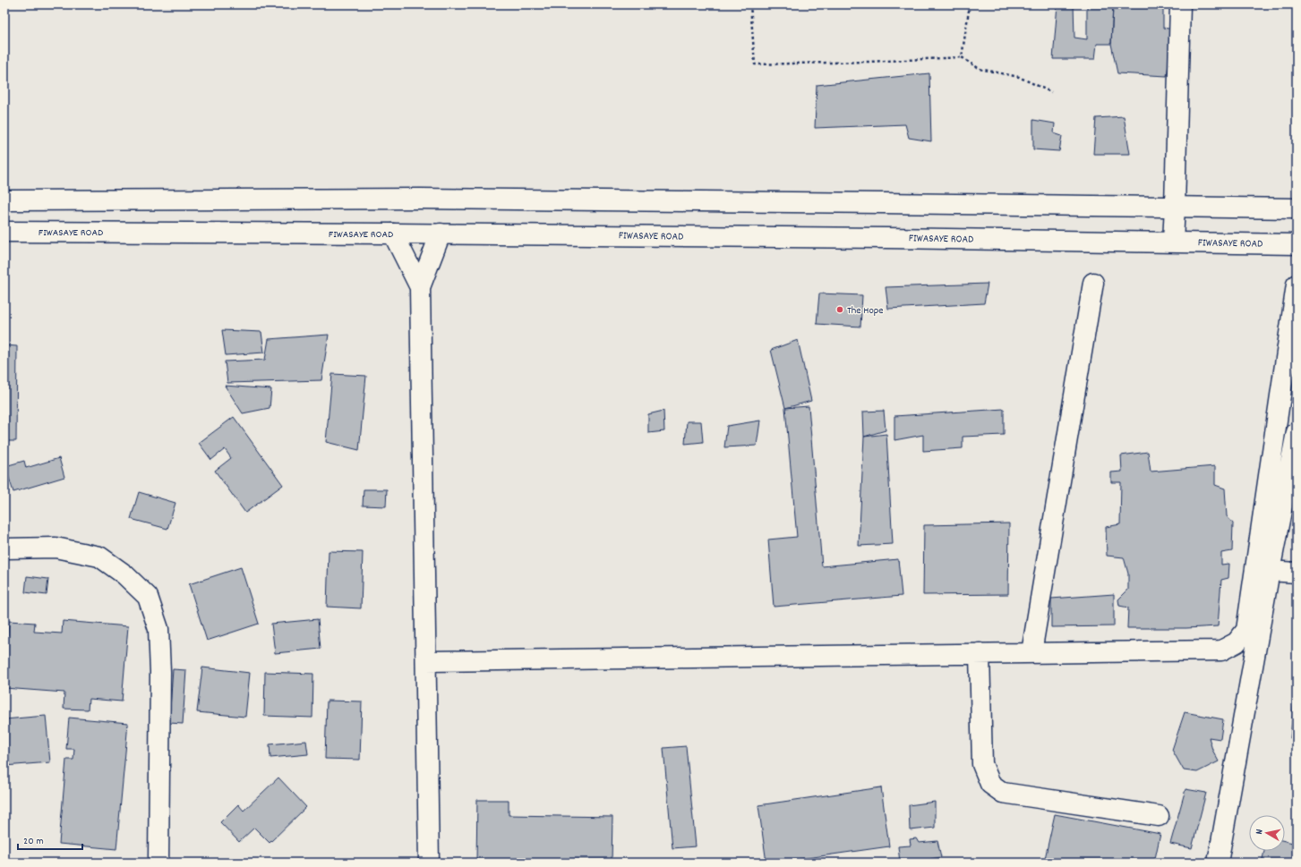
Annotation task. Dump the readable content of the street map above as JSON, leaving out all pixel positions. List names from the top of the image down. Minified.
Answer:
{"streets":{"street":["FIWASAYE ROAD"]},"places":["The Hope"],"scale_bar":"20 m","north":"left"}
